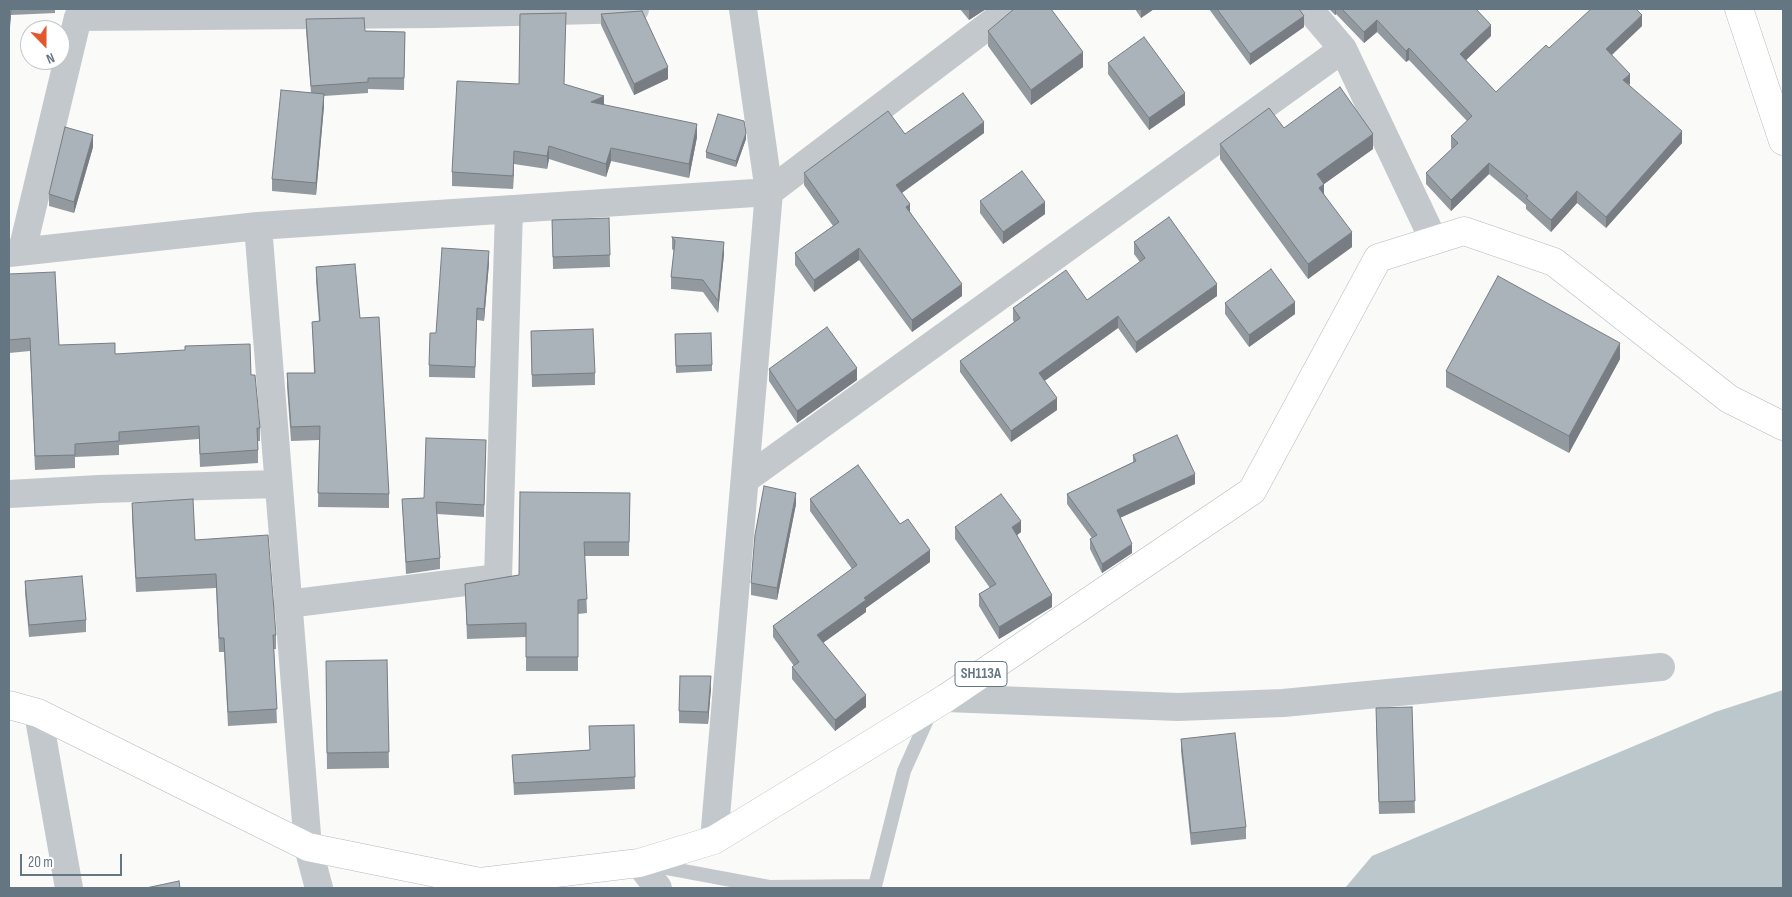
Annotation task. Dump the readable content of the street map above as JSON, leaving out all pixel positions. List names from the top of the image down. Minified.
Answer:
{"streets":{"main road":["SH113A"]},"scale_bar":"20 m","north":"bottom"}
